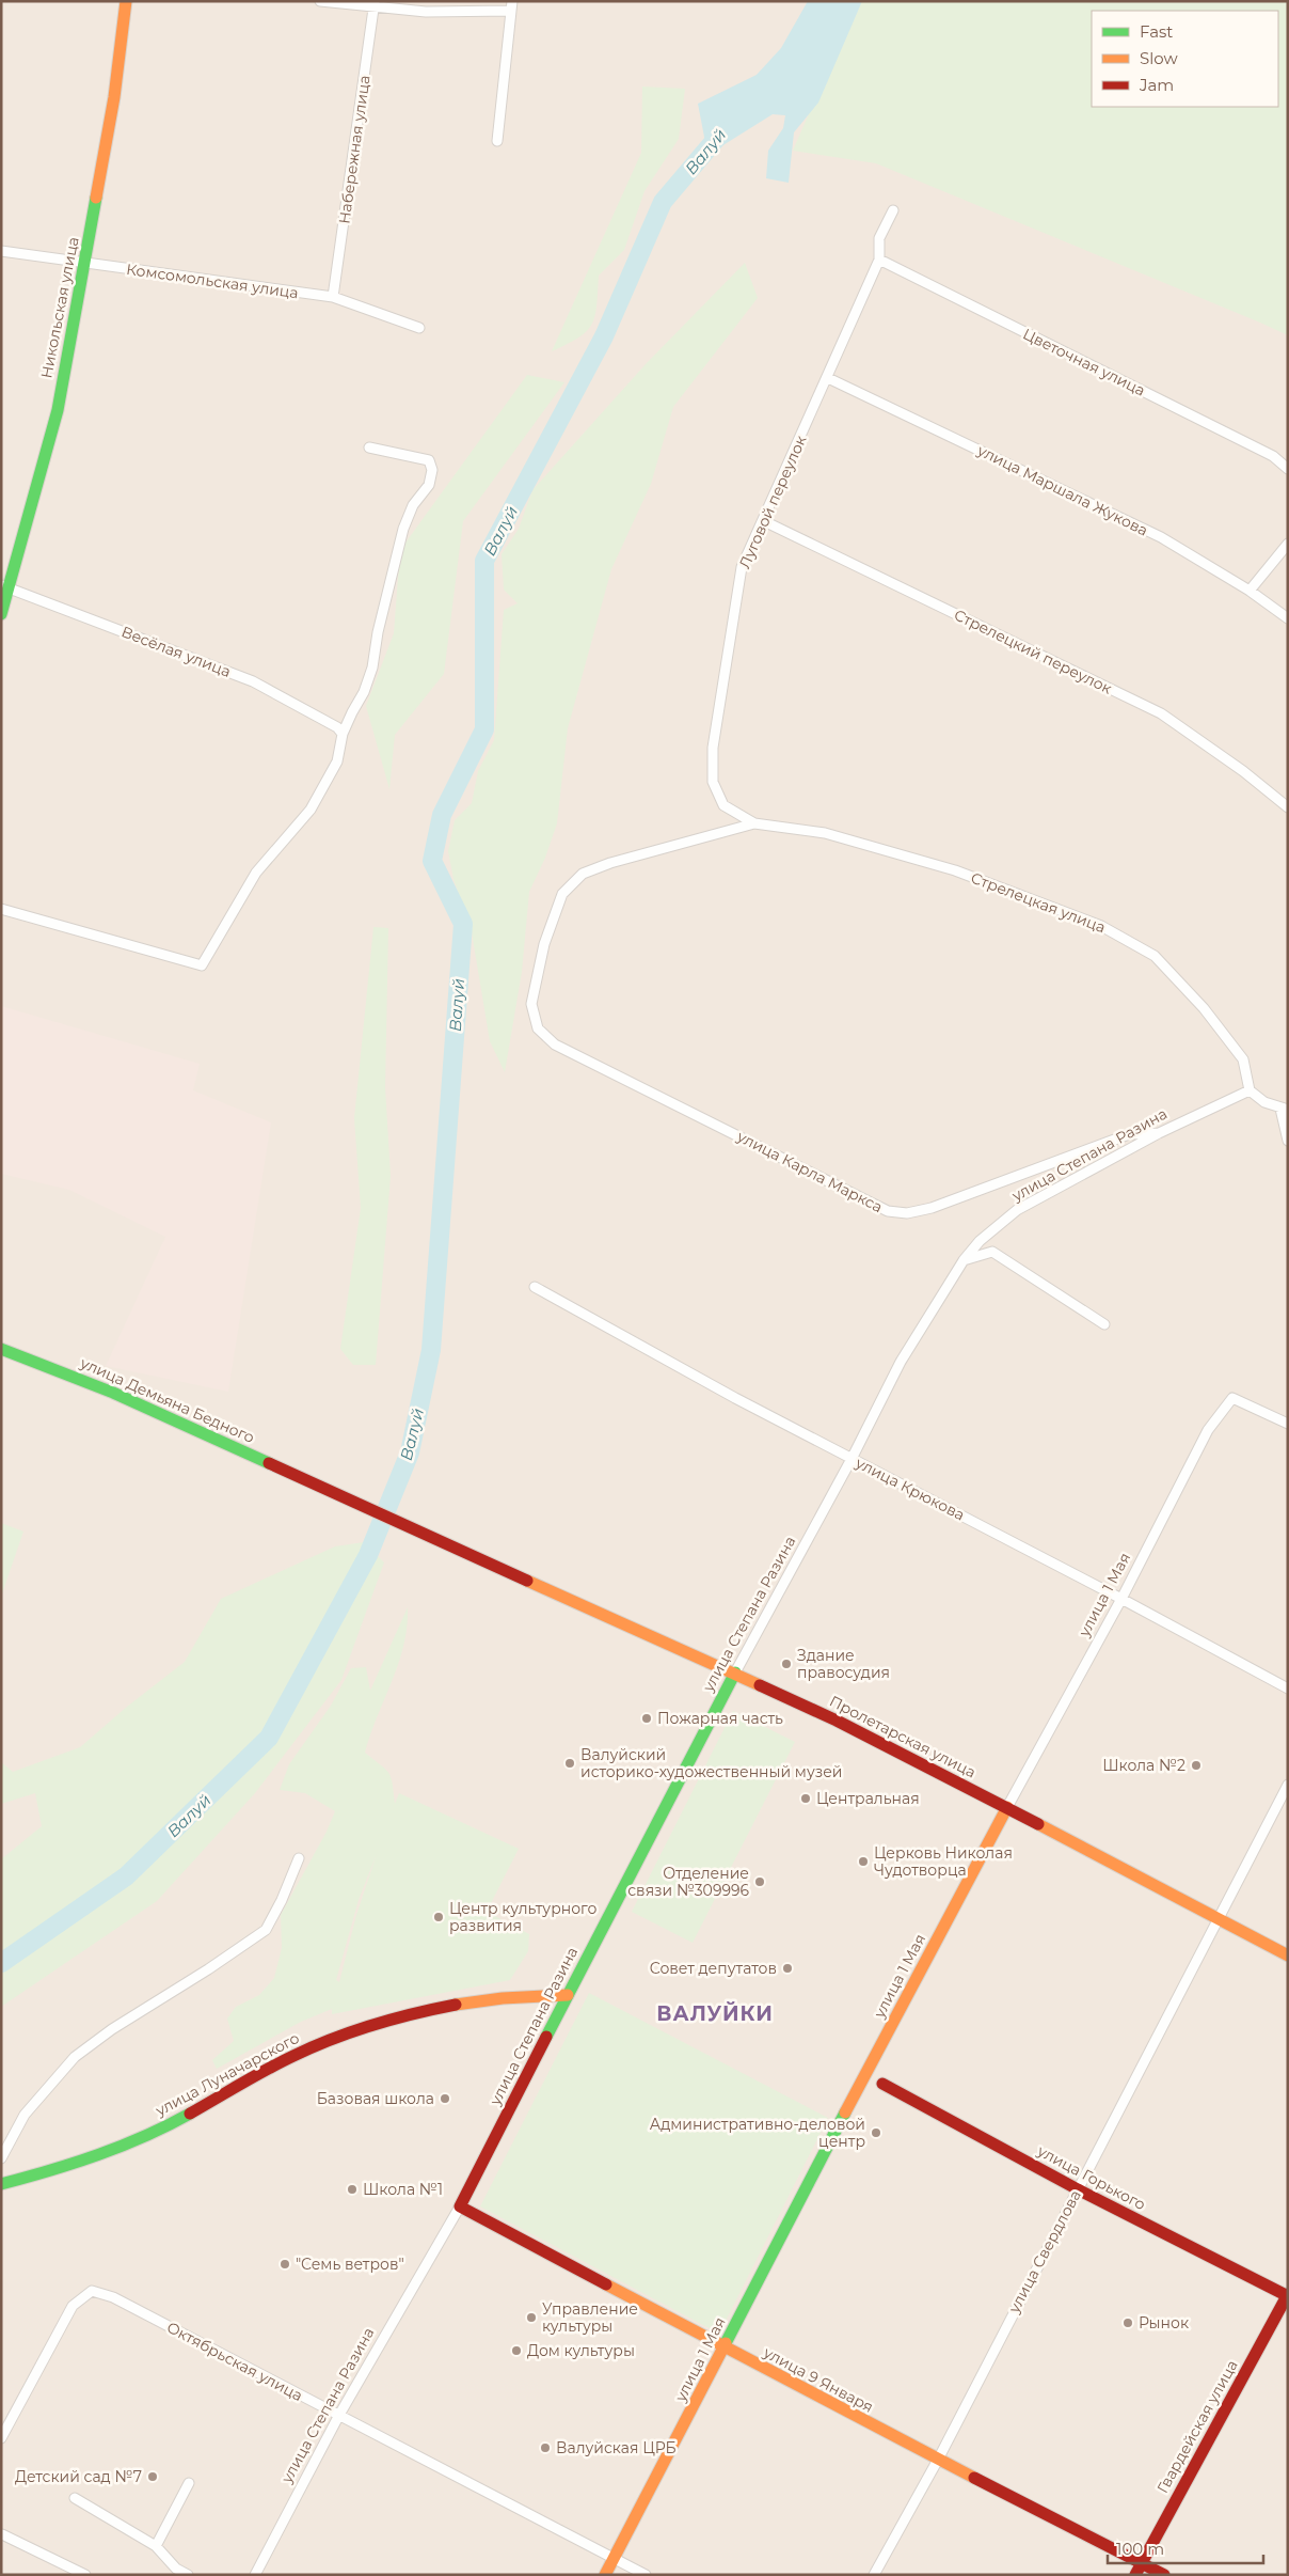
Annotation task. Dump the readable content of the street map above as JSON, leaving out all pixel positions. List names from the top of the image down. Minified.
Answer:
{"streets":{"main road":["Никольская улица","улица Степана Разина","улица Демьяна Бедного","улица 1 Мая","Пролетарская улица","улица Луначарского","улица Горького","улица 9 Января","Гвардейская улица"],"street":["Набережная улица","Комсомольская улица","Цветочная улица","улица Маршала Жукова","Луговой переулок","Весёлая улица","Стрелецкий переулок","Стрелецкая улица","улица Карла Маркса","улица Крюкова","улица Свердлова","Октябрьская улица"]},"crossings":[["Набережная улица","Комсомольская улица"],["Комсомольская улица","Никольская улица"],["Никольская улица","Весёлая улица"],["Цветочная улица","Луговой переулок"],["улица Маршала Жукова","Луговой переулок"],["Луговой переулок","Стрелецкий переулок"],["Луговой переулок","Стрелецкая улица"],["Луговой переулок","улица Карла Маркса"],["Стрелецкая улица","улица Степана Разина"],["Стрелецкая улица","улица Карла Маркса"],["улица Степана Разина","улица Карла Маркса"],["улица Степана Разина","улица Крюкова"],["улица Степана Разина","Пролетарская улица"],["улица Степана Разина","улица Луначарского"],["улица Степана Разина","Октябрьская улица"],["улица Степана Разина","улица 9 Января"],["улица Демьяна Бедного","Пролетарская улица"],["улица Крюкова","улица 1 Мая"],["улица 1 Мая","Пролетарская улица"],["улица 1 Мая","Октябрьская улица"],["улица 1 Мая","улица 9 Января"],["Пролетарская улица","улица Свердлова"],["улица Горького","улица Свердлова"],["улица Горького","Гвардейская улица"],["улица Свердлова","улица 9 Января"],["улица 9 Января","Гвардейская улица"]],"districts":["ВАЛУЙКИ"],"water":["Валуй"],"places":["Здание правосудия","Пожарная часть","Валуйский историко-художественный музей","Школа №2","Центральная","Церковь Николая Чудотворца","Отделение связи №309996","Центр культурного развития","Совет депутатов","Базовая школа","Административно-деловой центр","Школа №1","\"Семь ветров\"","Управление культуры","Рынок","Дом культуры","Валуйская ЦРБ","Детский сад №7"],"legend":["Fast","Slow","Jam"],"scale_bar":"100 m"}
